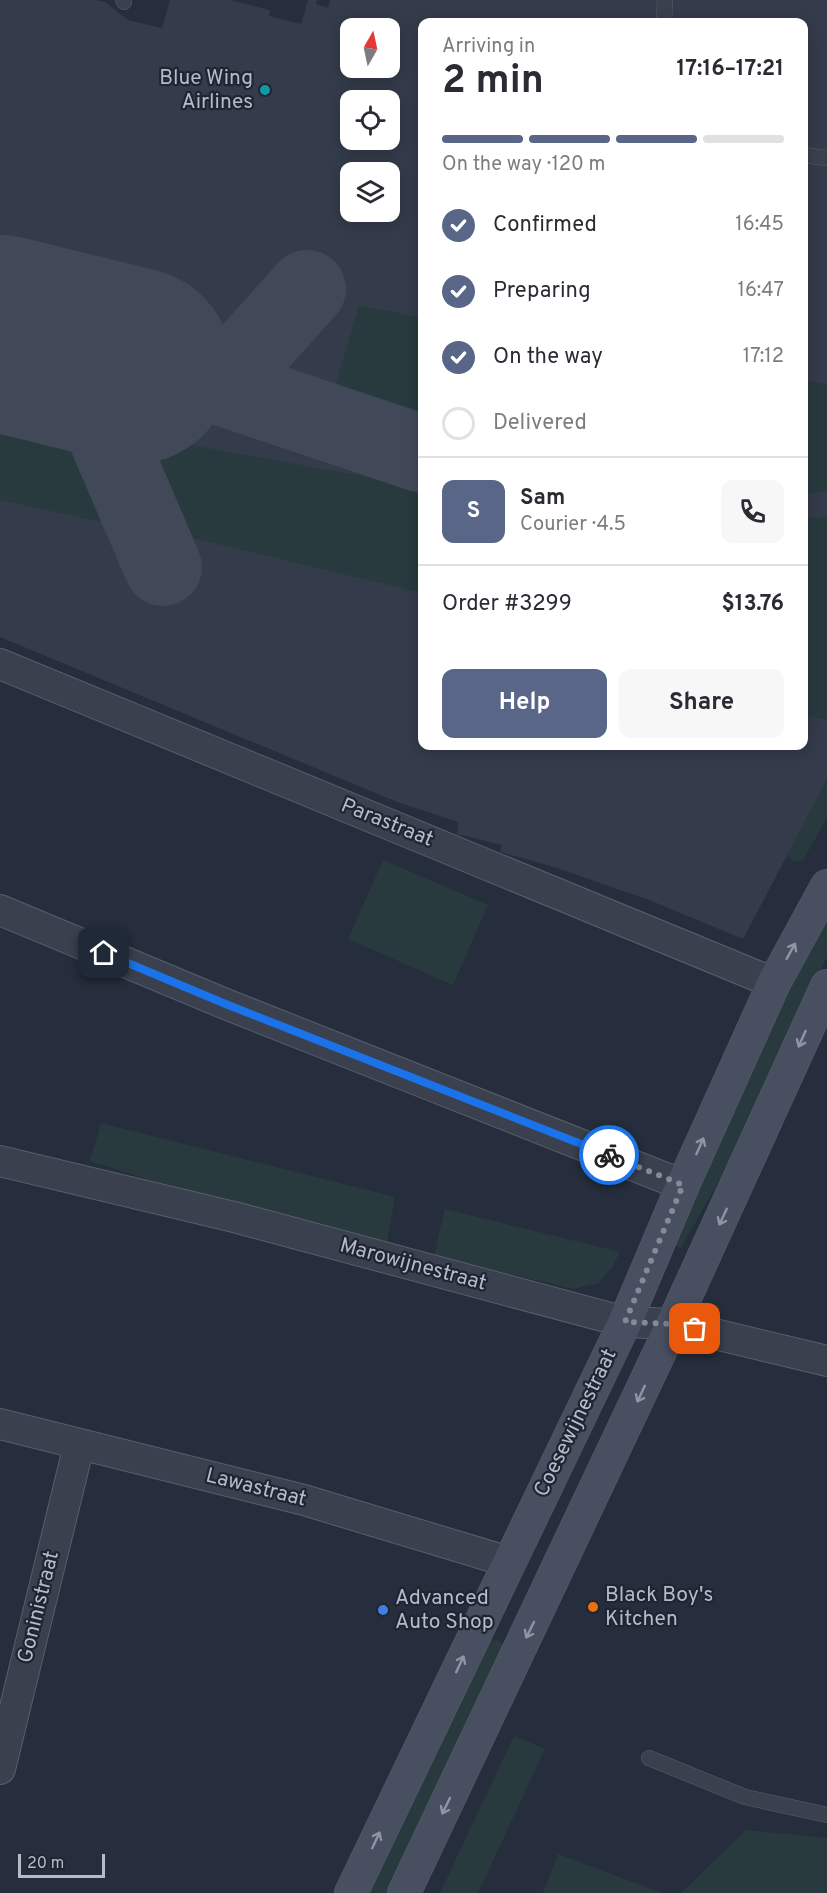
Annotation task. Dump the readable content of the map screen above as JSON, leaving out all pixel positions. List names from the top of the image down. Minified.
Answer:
{"streets":{"main road":["Coesewijnestraat"],"street":["Parastraat","Marowijnestraat","Lawastraat","Goninistraat"]},"crossings":[["Parastraat","Coesewijnestraat"],["Marowijnestraat","Coesewijnestraat"],["Coesewijnestraat","Lawastraat"],["Lawastraat","Goninistraat"]],"places":["Blue Wing Airlines","Black Boy's Kitchen","Advanced Auto Shop"],"scale_bar":"20 m","north":"top","page":{"heading":["2 min","Arriving in","17:16–17:21"],"panel":["Sam","Courier · 4.5","Order #3299","$13.76"],"bar":"On the way · 120 m","list":[["Confirmed","16:45"],["Preparing","16:47"],["On the way","17:12"],"Delivered"],"round":"S","buttons":["Help","Share"],"scale":"20 m"}}
